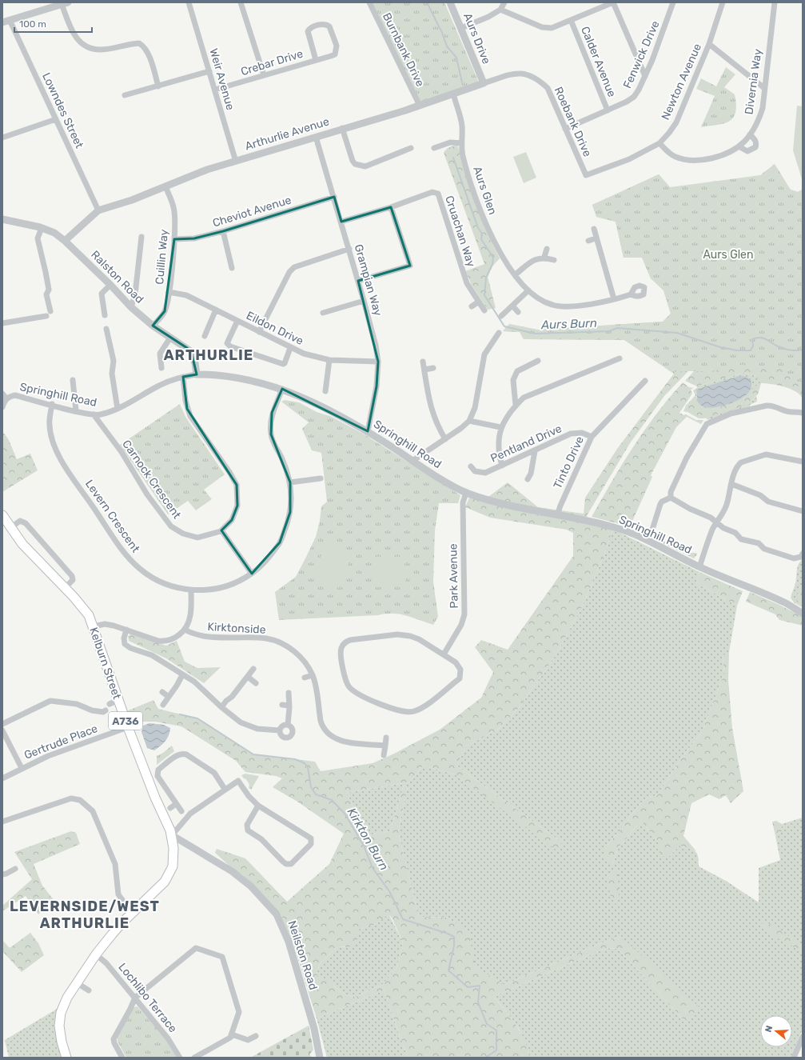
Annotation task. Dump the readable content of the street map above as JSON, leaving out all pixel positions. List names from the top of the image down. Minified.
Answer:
{"streets":{"main road":["Kelburn Street","A736"],"street":["Aurs Drive","Burnbank Drive","Fenwick Drive","Calder Avenue","Crebar Drive","Weir Avenue","Newton Avenue","Divernia Way","Lowndes Street","Roebank Drive","Arthurlie Avenue","Aurs Glen","Cheviot Avenue","Cruachan Way","Cuillin Way","Ralston Road","Grampian Way","Eildon Drive","Springhill Road","Pentland Drive","Tinto Drive","Carnock Crescent","Levern Crescent","Park Avenue","Kirktonside","Gertrude Place","Neilston Road","Lochlibo Terrace"]},"crossings":[["Aurs Drive","Roebank Drive"],["Aurs Drive","Arthurlie Avenue"],["Burnbank Drive","Arthurlie Avenue"],["Fenwick Drive","Calder Avenue"],["Fenwick Drive","Roebank Drive"],["Crebar Drive","Weir Avenue"],["Weir Avenue","Arthurlie Avenue"],["Newton Avenue","Divernia Way"],["Newton Avenue","Roebank Drive"],["Lowndes Street","Arthurlie Avenue"],["Roebank Drive","Arthurlie Avenue"],["Arthurlie Avenue","Aurs Glen"],["Arthurlie Avenue","Cuillin Way"],["Arthurlie Avenue","Grampian Way"],["Cheviot Avenue","Cuillin Way"],["Cheviot Avenue","Grampian Way"],["Cuillin Way","Ralston Road"],["Cuillin Way","Eildon Drive"],["Ralston Road","Springhill Road"],["Grampian Way","Eildon Drive"],["Grampian Way","Springhill Road"],["Springhill Road","Tinto Drive"],["Springhill Road","Carnock Crescent"],["Springhill Road","Levern Crescent"],["Springhill Road","Park Avenue"],["Pentland Drive","Tinto Drive"],["Kelburn Street","A736"],["Kelburn Street","Gertrude Place"],["Kelburn Street","Neilston Road"],["A736","Neilston Road"],["A736","Lochlibo Terrace"]],"districts":["ARTHURLIE","LEVERNSIDE/WEST ARTHURLIE"],"water":["Aurs Burn","Kirkton Burn"],"parks":["Aurs Glen"],"scale_bar":"100 m","north":"left"}
